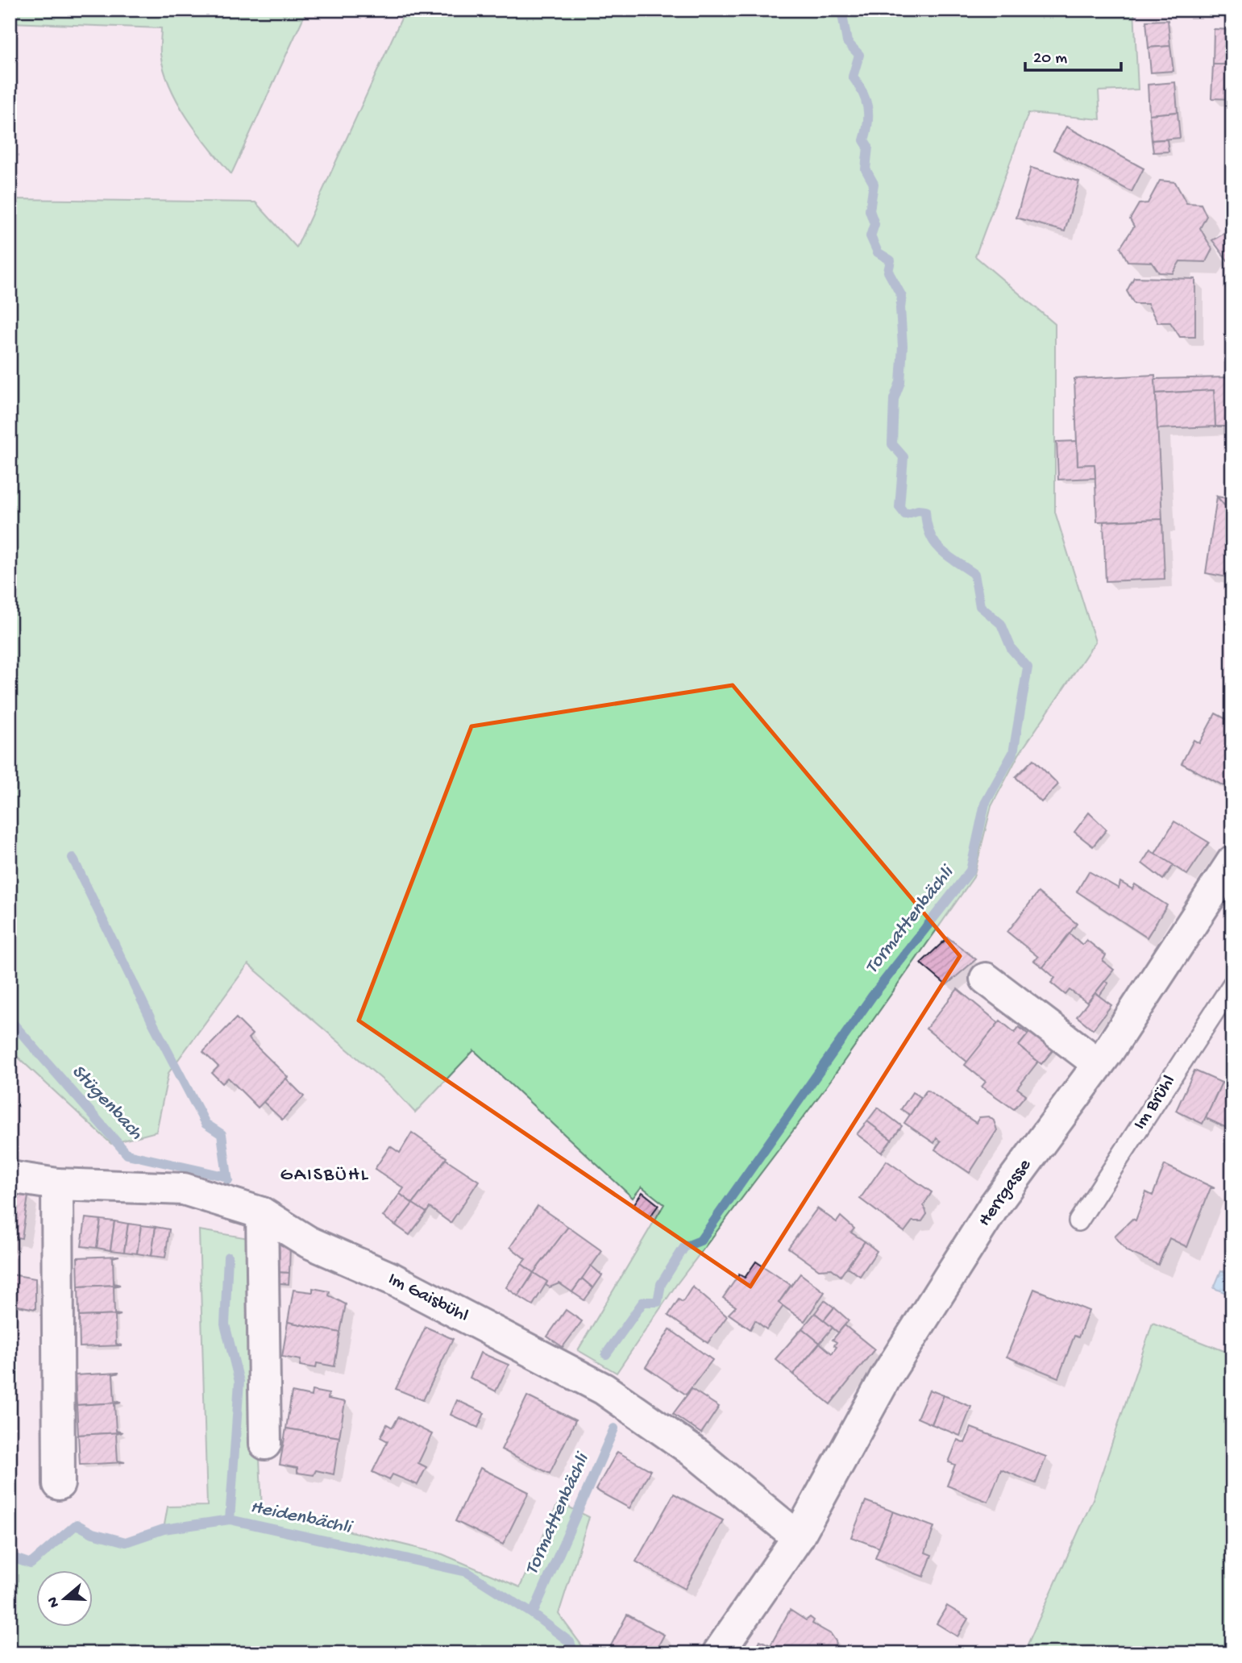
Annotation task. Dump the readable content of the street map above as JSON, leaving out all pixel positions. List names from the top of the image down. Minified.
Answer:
{"streets":{"street":["Herrgasse","Im Gaisbühl"],"lane":["Im Brühl"]},"crossings":[["Herrgasse","Im Gaisbühl"]],"districts":["GAISBÜHL"],"water":["Tormattenbächli","Stügenbach","Heidenbächli"],"scale_bar":"20 m","north":"left"}
